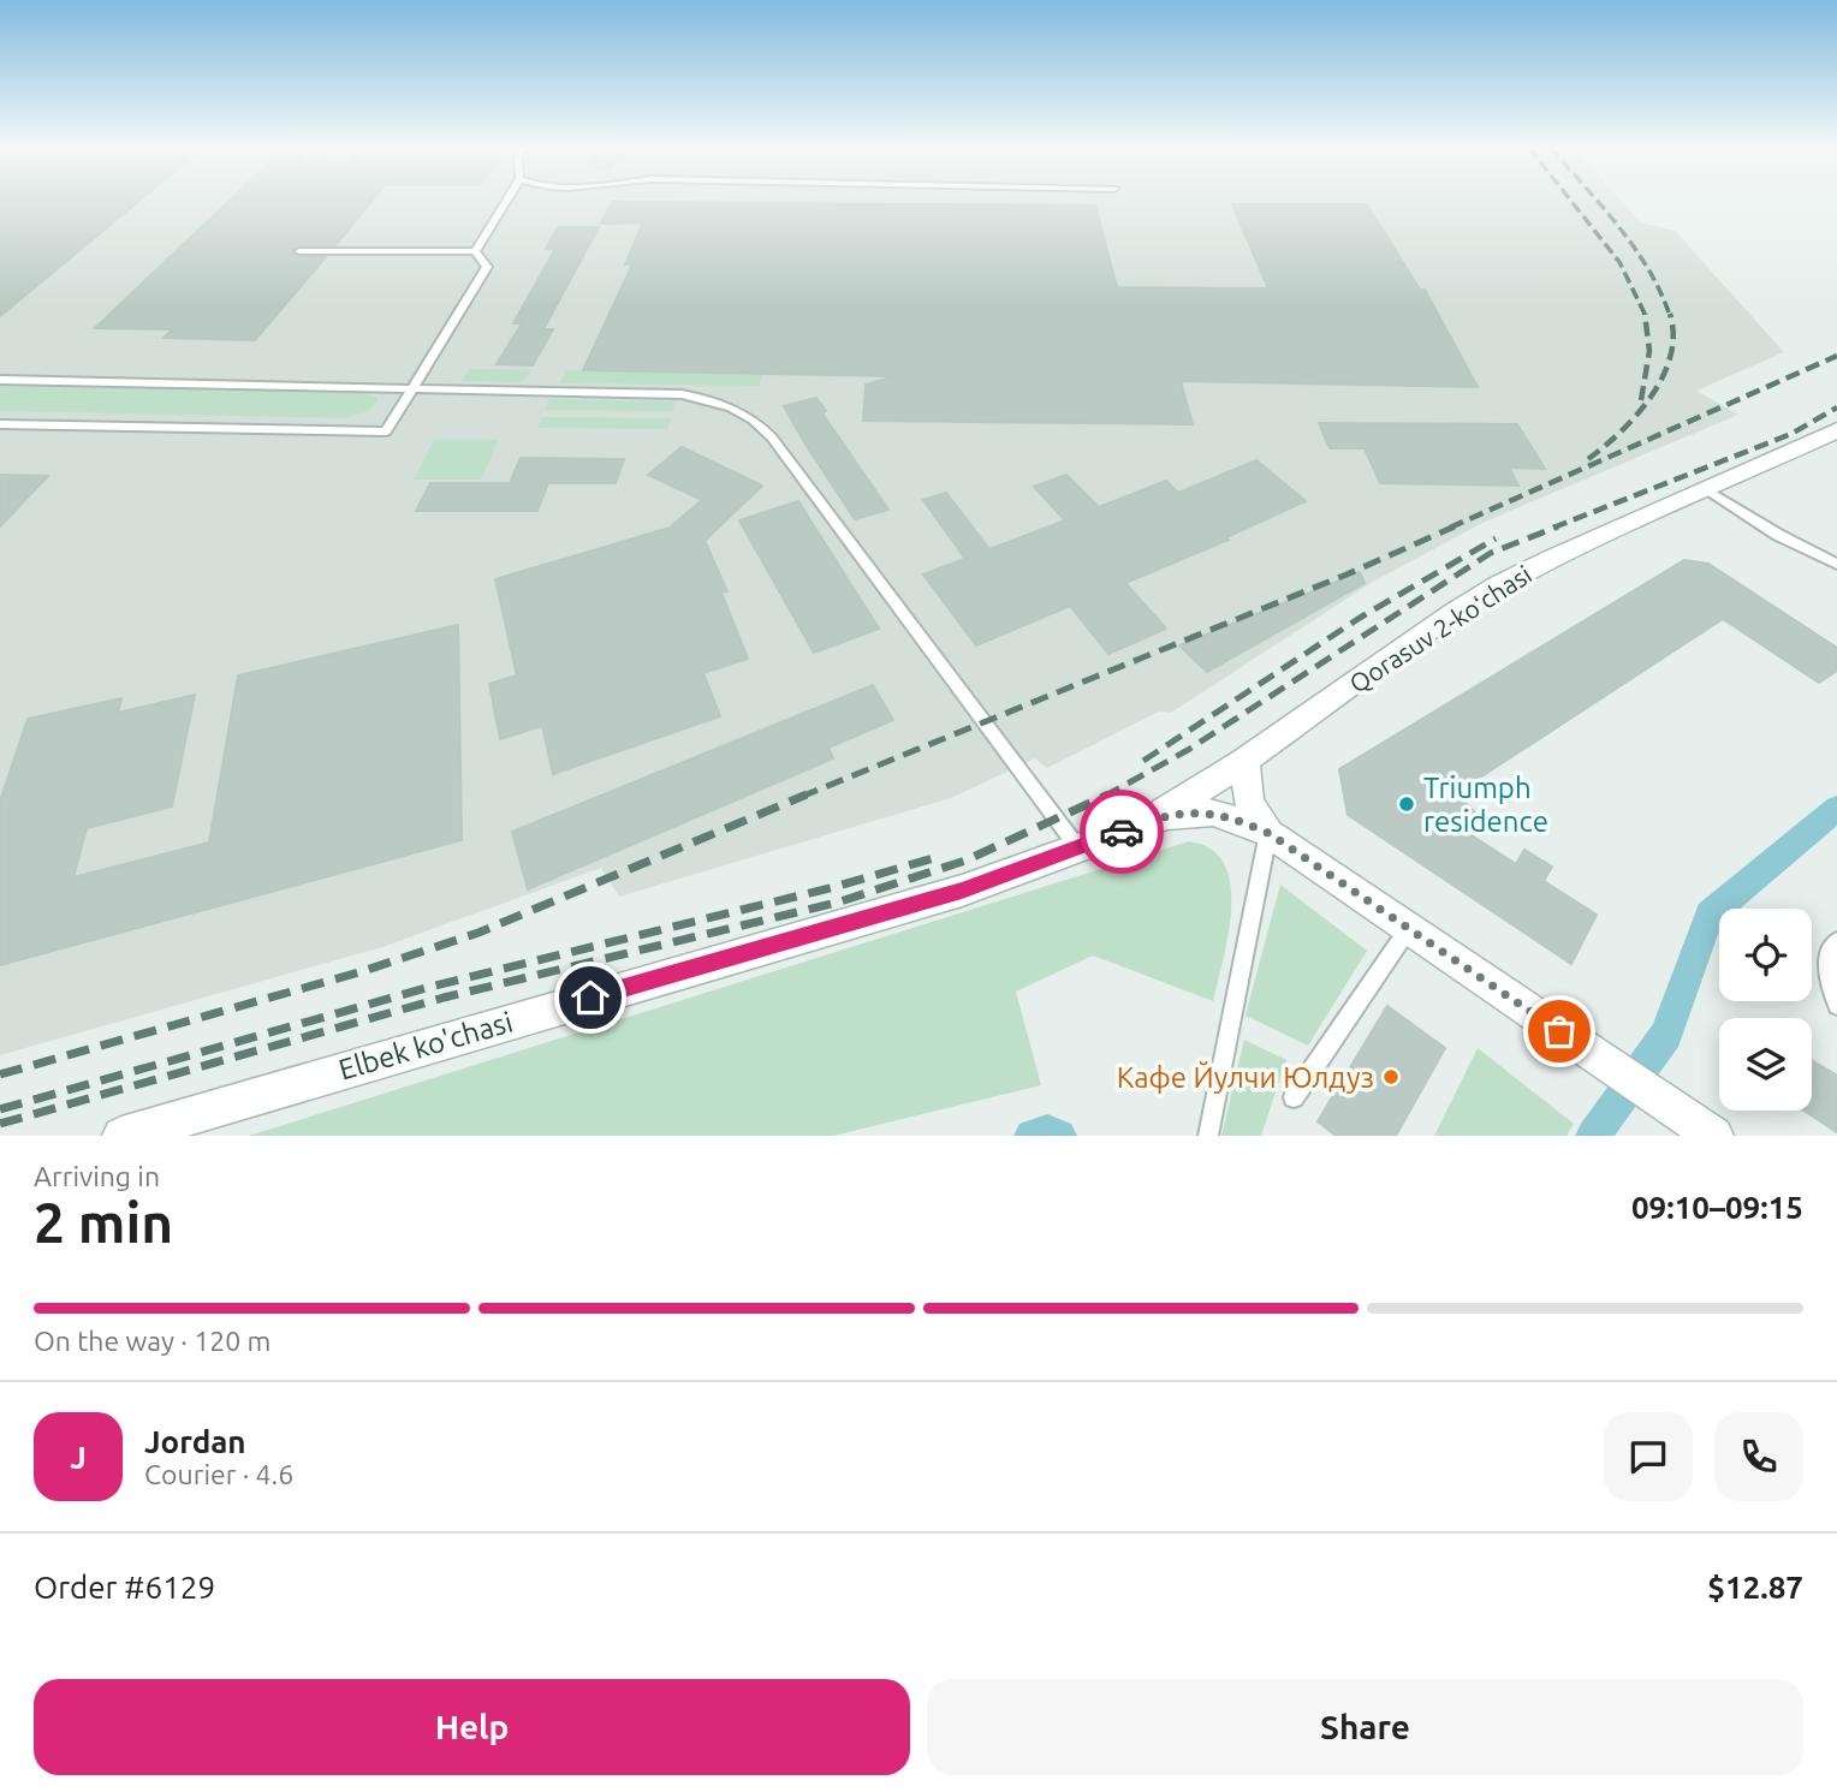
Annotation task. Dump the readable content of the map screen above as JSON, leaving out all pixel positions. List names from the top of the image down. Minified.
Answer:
{"streets":{"main road":["Qorasuv 2-koʻchasi","Elbek ko'chasi"]},"crossings":[["Qorasuv 2-koʻchasi","Elbek ko'chasi"]],"places":["Triumph residence","Кафе Йулчи Юлдуз"],"page":{"heading":["2 min","Arriving in","09:10–09:15"],"panel":["Jordan","Courier · 4.6","Order #6129","$12.87"],"bar":"On the way · 120 m","round":"J","buttons":["Help","Share"]}}
